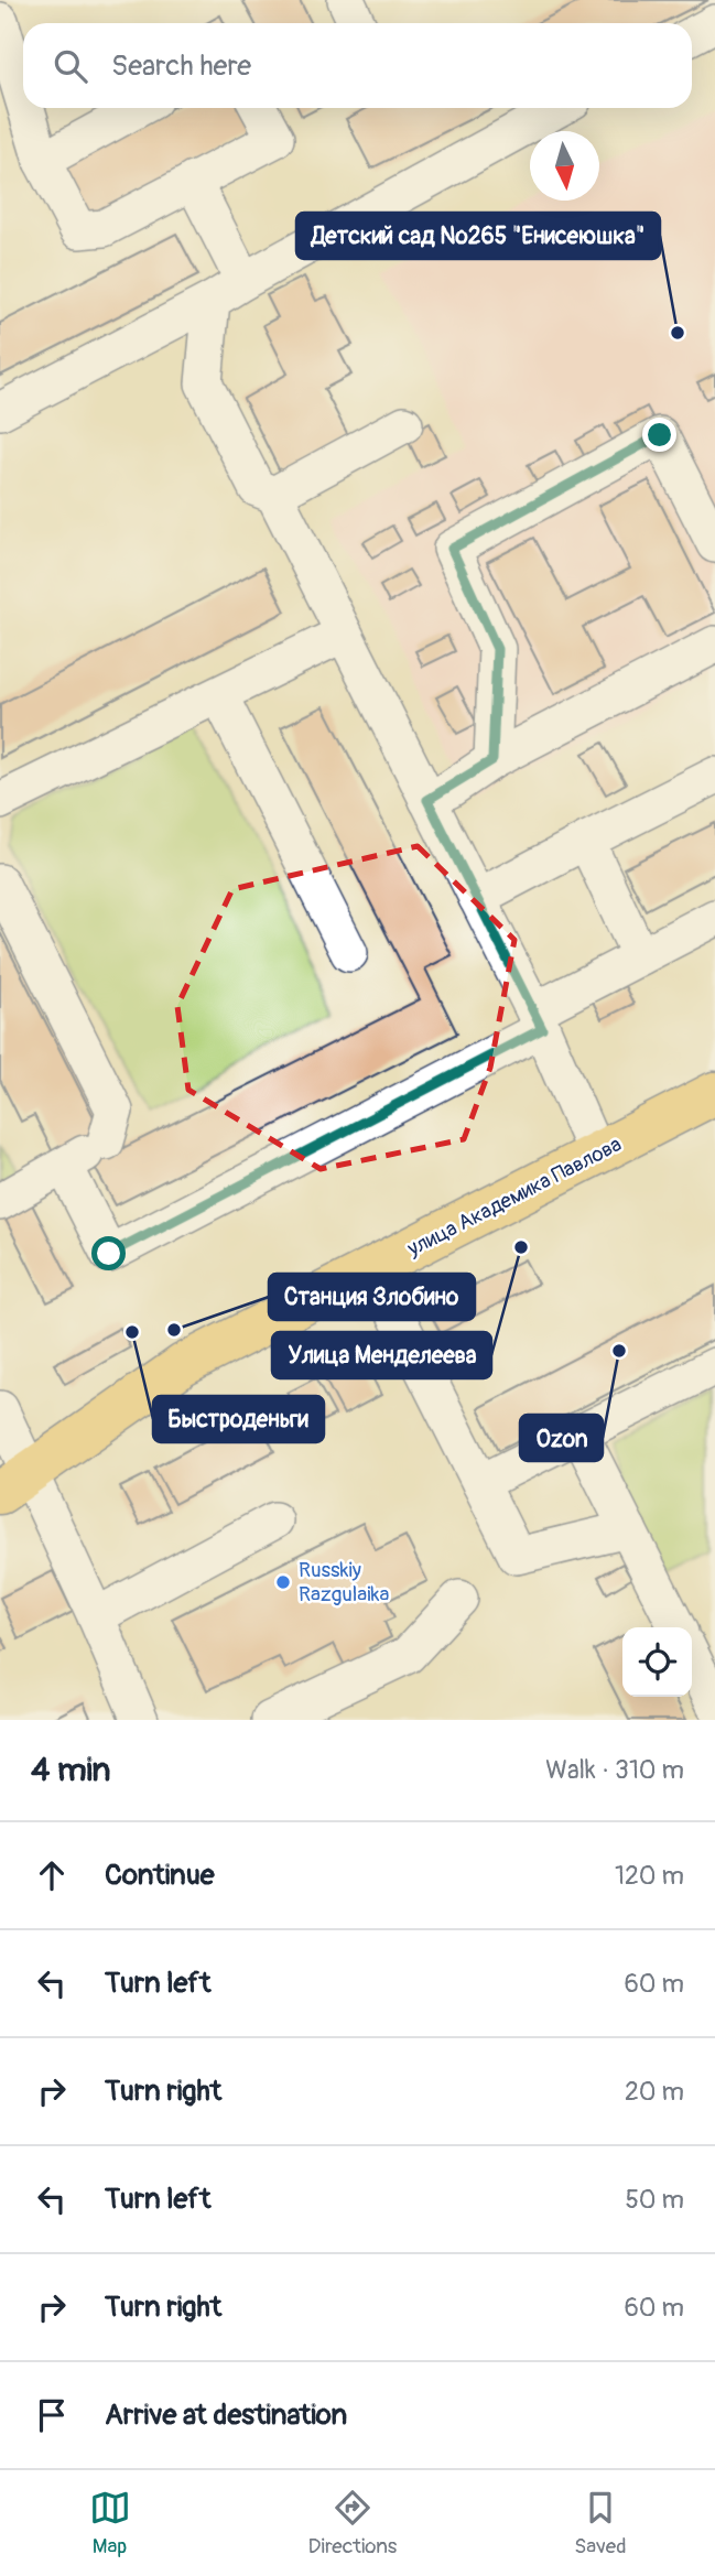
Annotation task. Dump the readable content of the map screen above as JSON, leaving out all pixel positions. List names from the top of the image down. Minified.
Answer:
{"streets":{"main road":["улица Академика Павлова"]},"places":["Детский сад №265 \"Енисеюшка\"","Улица Менделеева","Станция Злобино","Быстроденьги","Ozon","Russkiy Razgulaika"],"north":"bottom","page":{"search":"Search here","heading":["4 min","Walk · 310 m"],"list":[["Continue","120 m"],["Turn left","60 m"],["Turn right","20 m"],["Turn left","50 m"],["Turn right","60 m"],"Arrive at destination"],"nav":["Map","Directions","Saved"]}}
